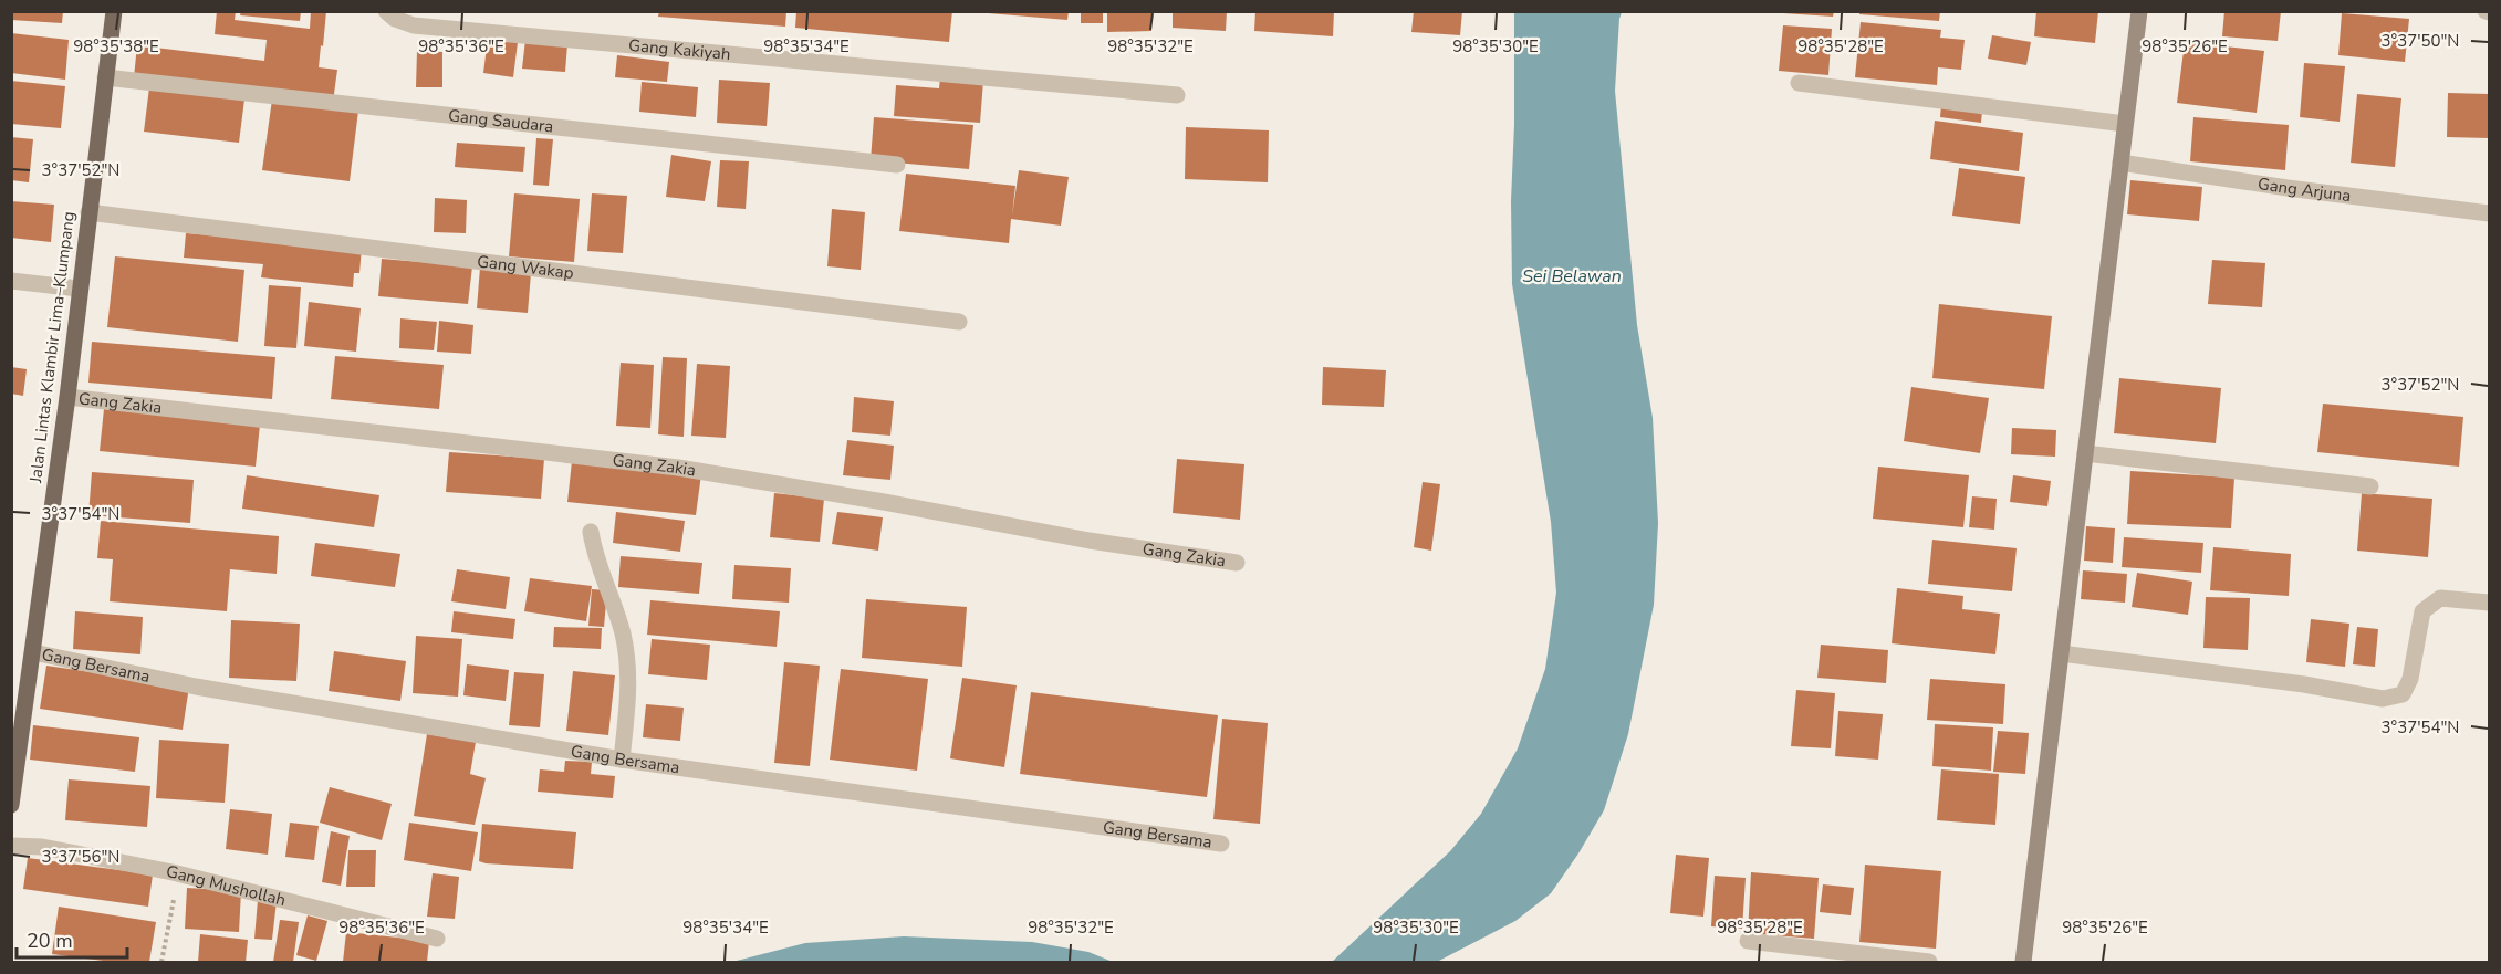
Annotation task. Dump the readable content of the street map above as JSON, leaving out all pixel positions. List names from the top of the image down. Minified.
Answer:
{"streets":{"main road":["Jalan Lintas Klambir Lima–Klumpang"],"street":["Gang Kakiyah","Gang Saudara","Gang Arjuna","Gang Wakap","Gang Zakia","Gang Bersama","Gang Mushollah"]},"crossings":[["Gang Saudara","Jalan Lintas Klambir Lima–Klumpang"],["Gang Wakap","Jalan Lintas Klambir Lima–Klumpang"],["Jalan Lintas Klambir Lima–Klumpang","Gang Zakia"],["Jalan Lintas Klambir Lima–Klumpang","Gang Bersama"]],"water":["Sei Belawan"],"scale_bar":"20 m","coordinates":["3°37'50\"N","98°35'38\"E","98°35'36\"E","98°35'34\"E","98°35'32\"E","98°35'30\"E","98°35'28\"E","98°35'26\"E","3°37'52\"N","3°37'54\"N","3°37'56\"N"]}
